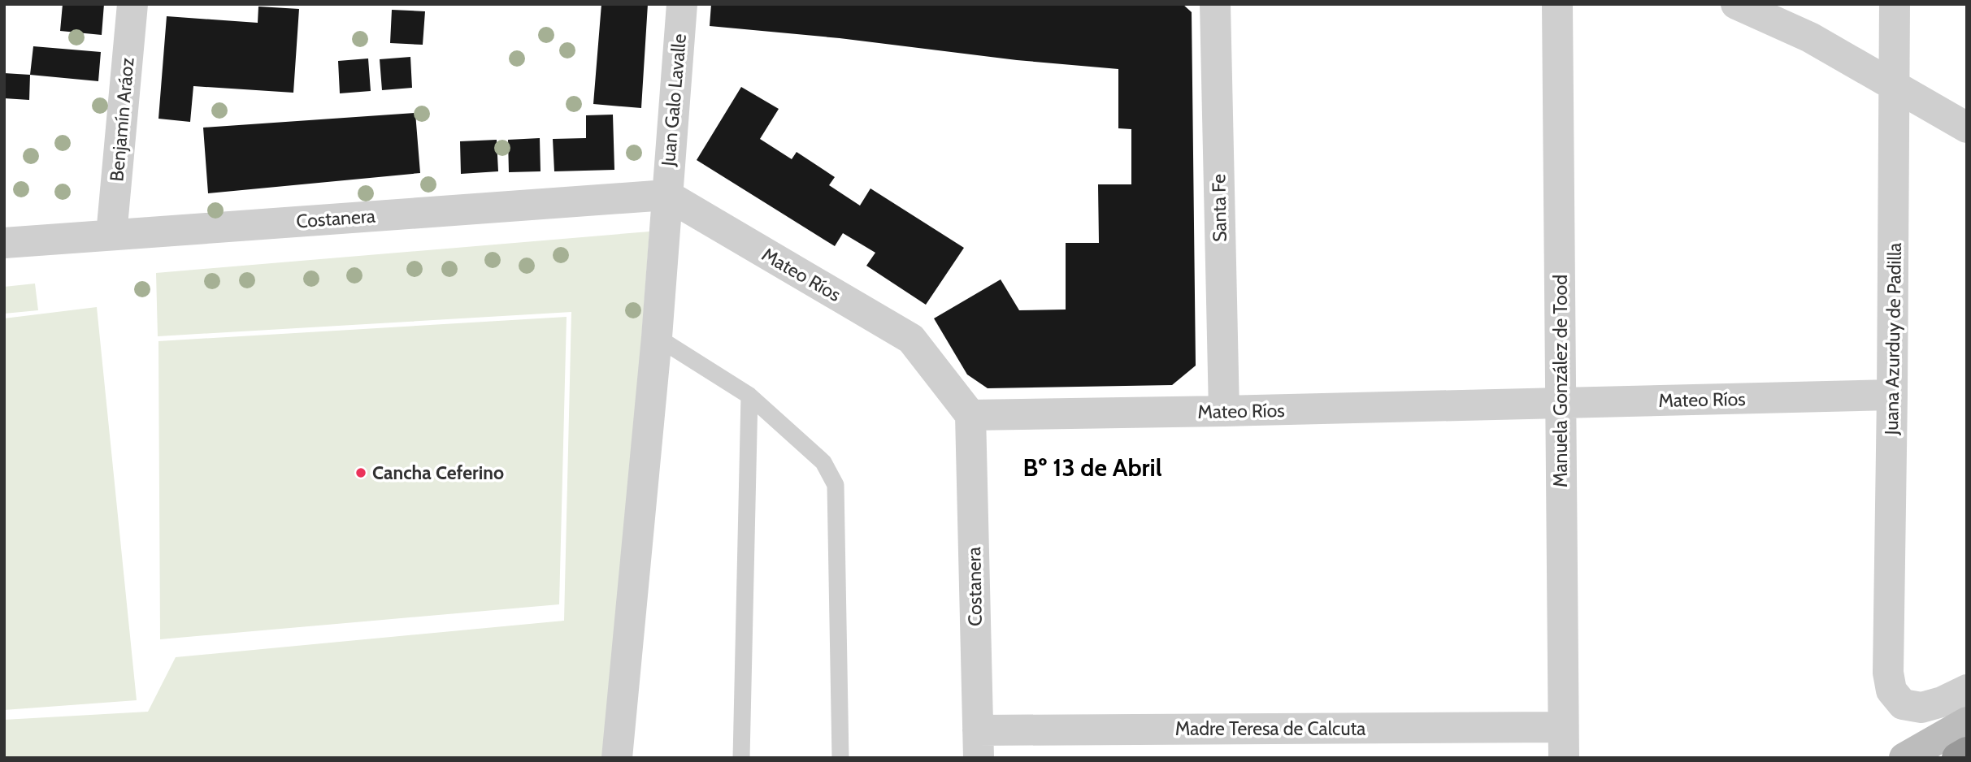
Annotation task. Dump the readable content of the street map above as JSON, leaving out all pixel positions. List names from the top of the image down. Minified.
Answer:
{"streets":{"street":["Juan Galo Lavalle","Benjamín Aráoz","Santa Fe","Costanera","Mateo Ríos","Juana Azurduy de Padilla","Manuela González de Tood","Madre Teresa de Calcuta"]},"crossings":[["Juan Galo Lavalle","Costanera"],["Juan Galo Lavalle","Mateo Ríos"],["Benjamín Aráoz","Costanera"],["Santa Fe","Mateo Ríos"],["Costanera","Mateo Ríos"],["Costanera","Madre Teresa de Calcuta"],["Mateo Ríos","Juana Azurduy de Padilla"],["Mateo Ríos","Manuela González de Tood"],["Manuela González de Tood","Madre Teresa de Calcuta"]],"districts":["Bº 13 de Abril"],"places":["Cancha Ceferino"]}
